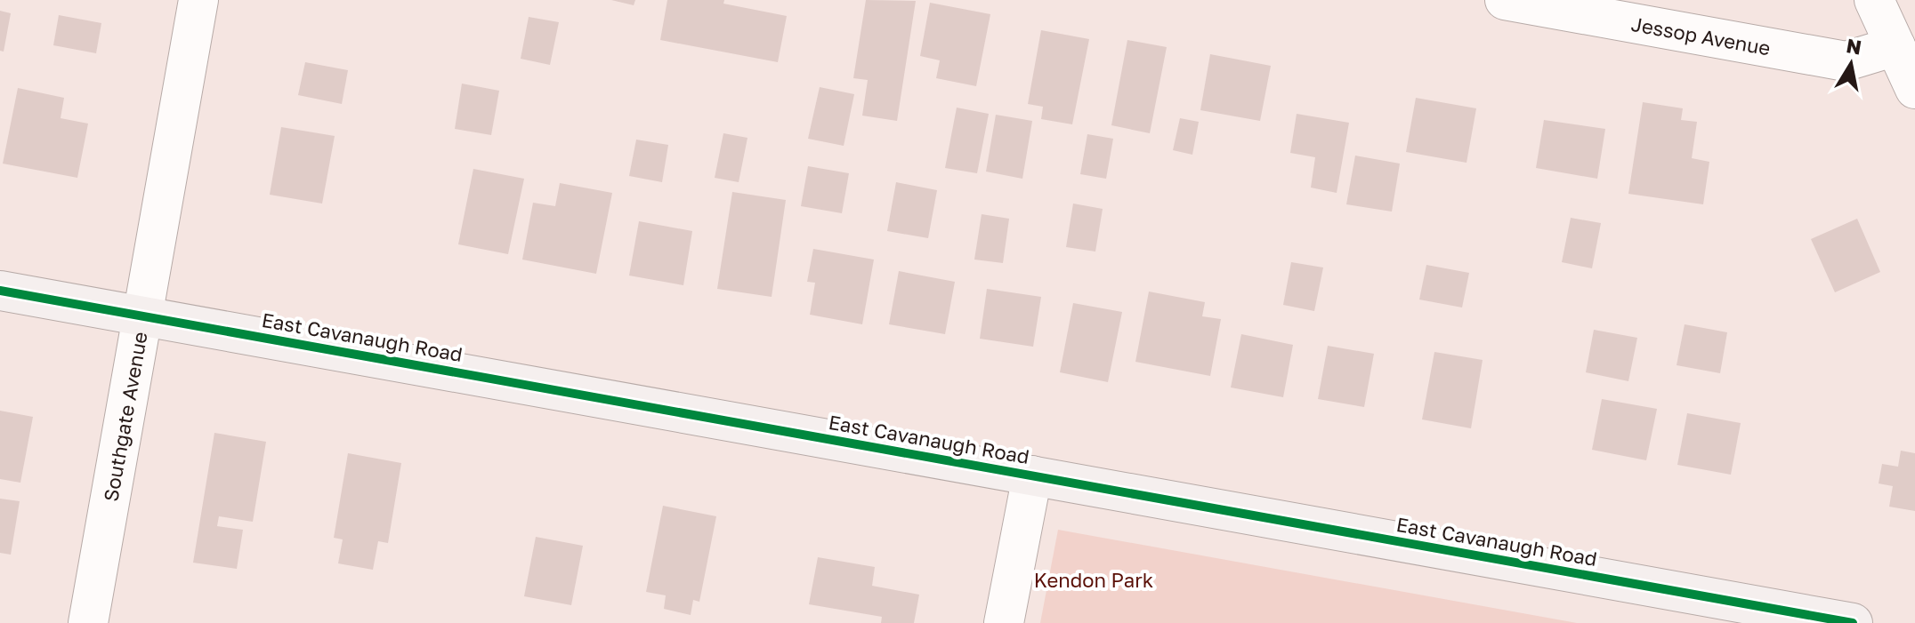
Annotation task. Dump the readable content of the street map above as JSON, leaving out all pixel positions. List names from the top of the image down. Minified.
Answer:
{"streets":{"street":["Jessop Avenue","East Cavanaugh Road","Southgate Avenue"]},"crossings":[["East Cavanaugh Road","Southgate Avenue"]],"parks":["Kendon Park"],"north":"top"}
